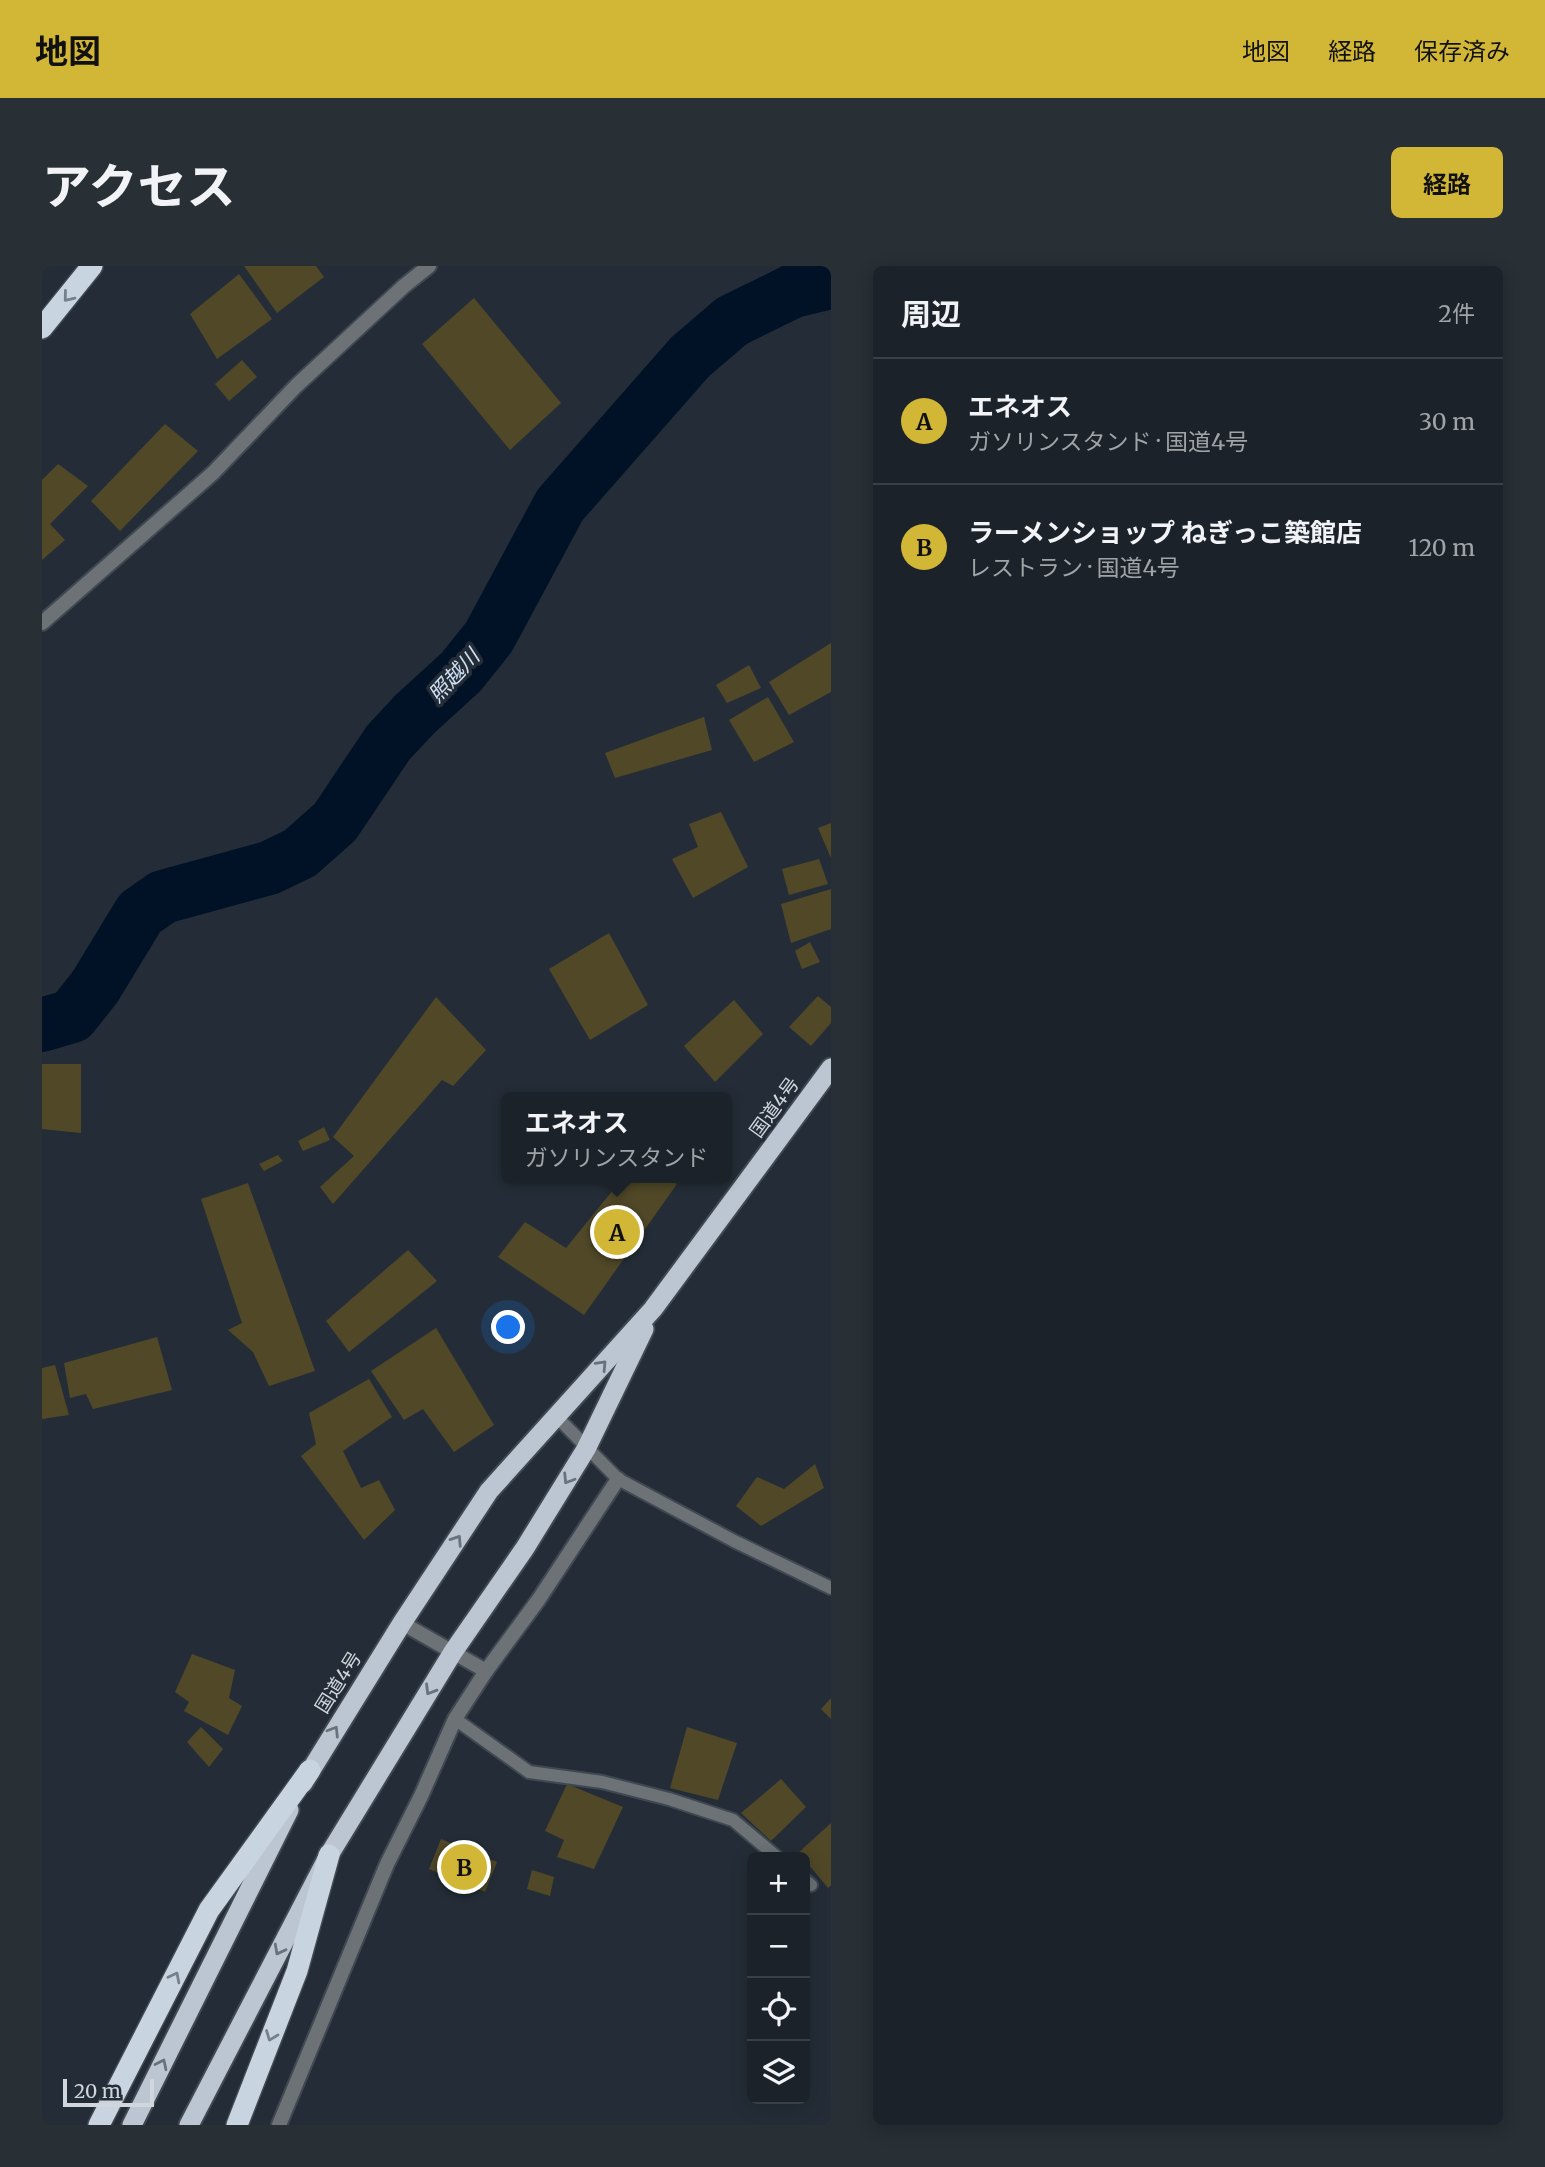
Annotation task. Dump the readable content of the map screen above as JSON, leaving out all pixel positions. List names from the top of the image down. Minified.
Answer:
{"streets":{"highway":["国道4号"]},"water":["照越川"],"scale_bar":"20 m","page":{"header":"地図","nav":["地図","経路","保存済み"],"title":"アクセス","buttons":"経路","heading":["周辺","2件"],"list":[{"mark":"A","name":"エネオス","note":"ガソリンスタンド · 国道4号","value":"30 m"},{"mark":"B","name":"ラーメンショップ ねぎっこ築館店","note":"レストラン · 国道4号","value":"120 m"}],"popup":["エネオス","ガソリンスタンド"],"pins":["A","B"],"map_buttons":["+","−"],"scale":"20 m"}}
